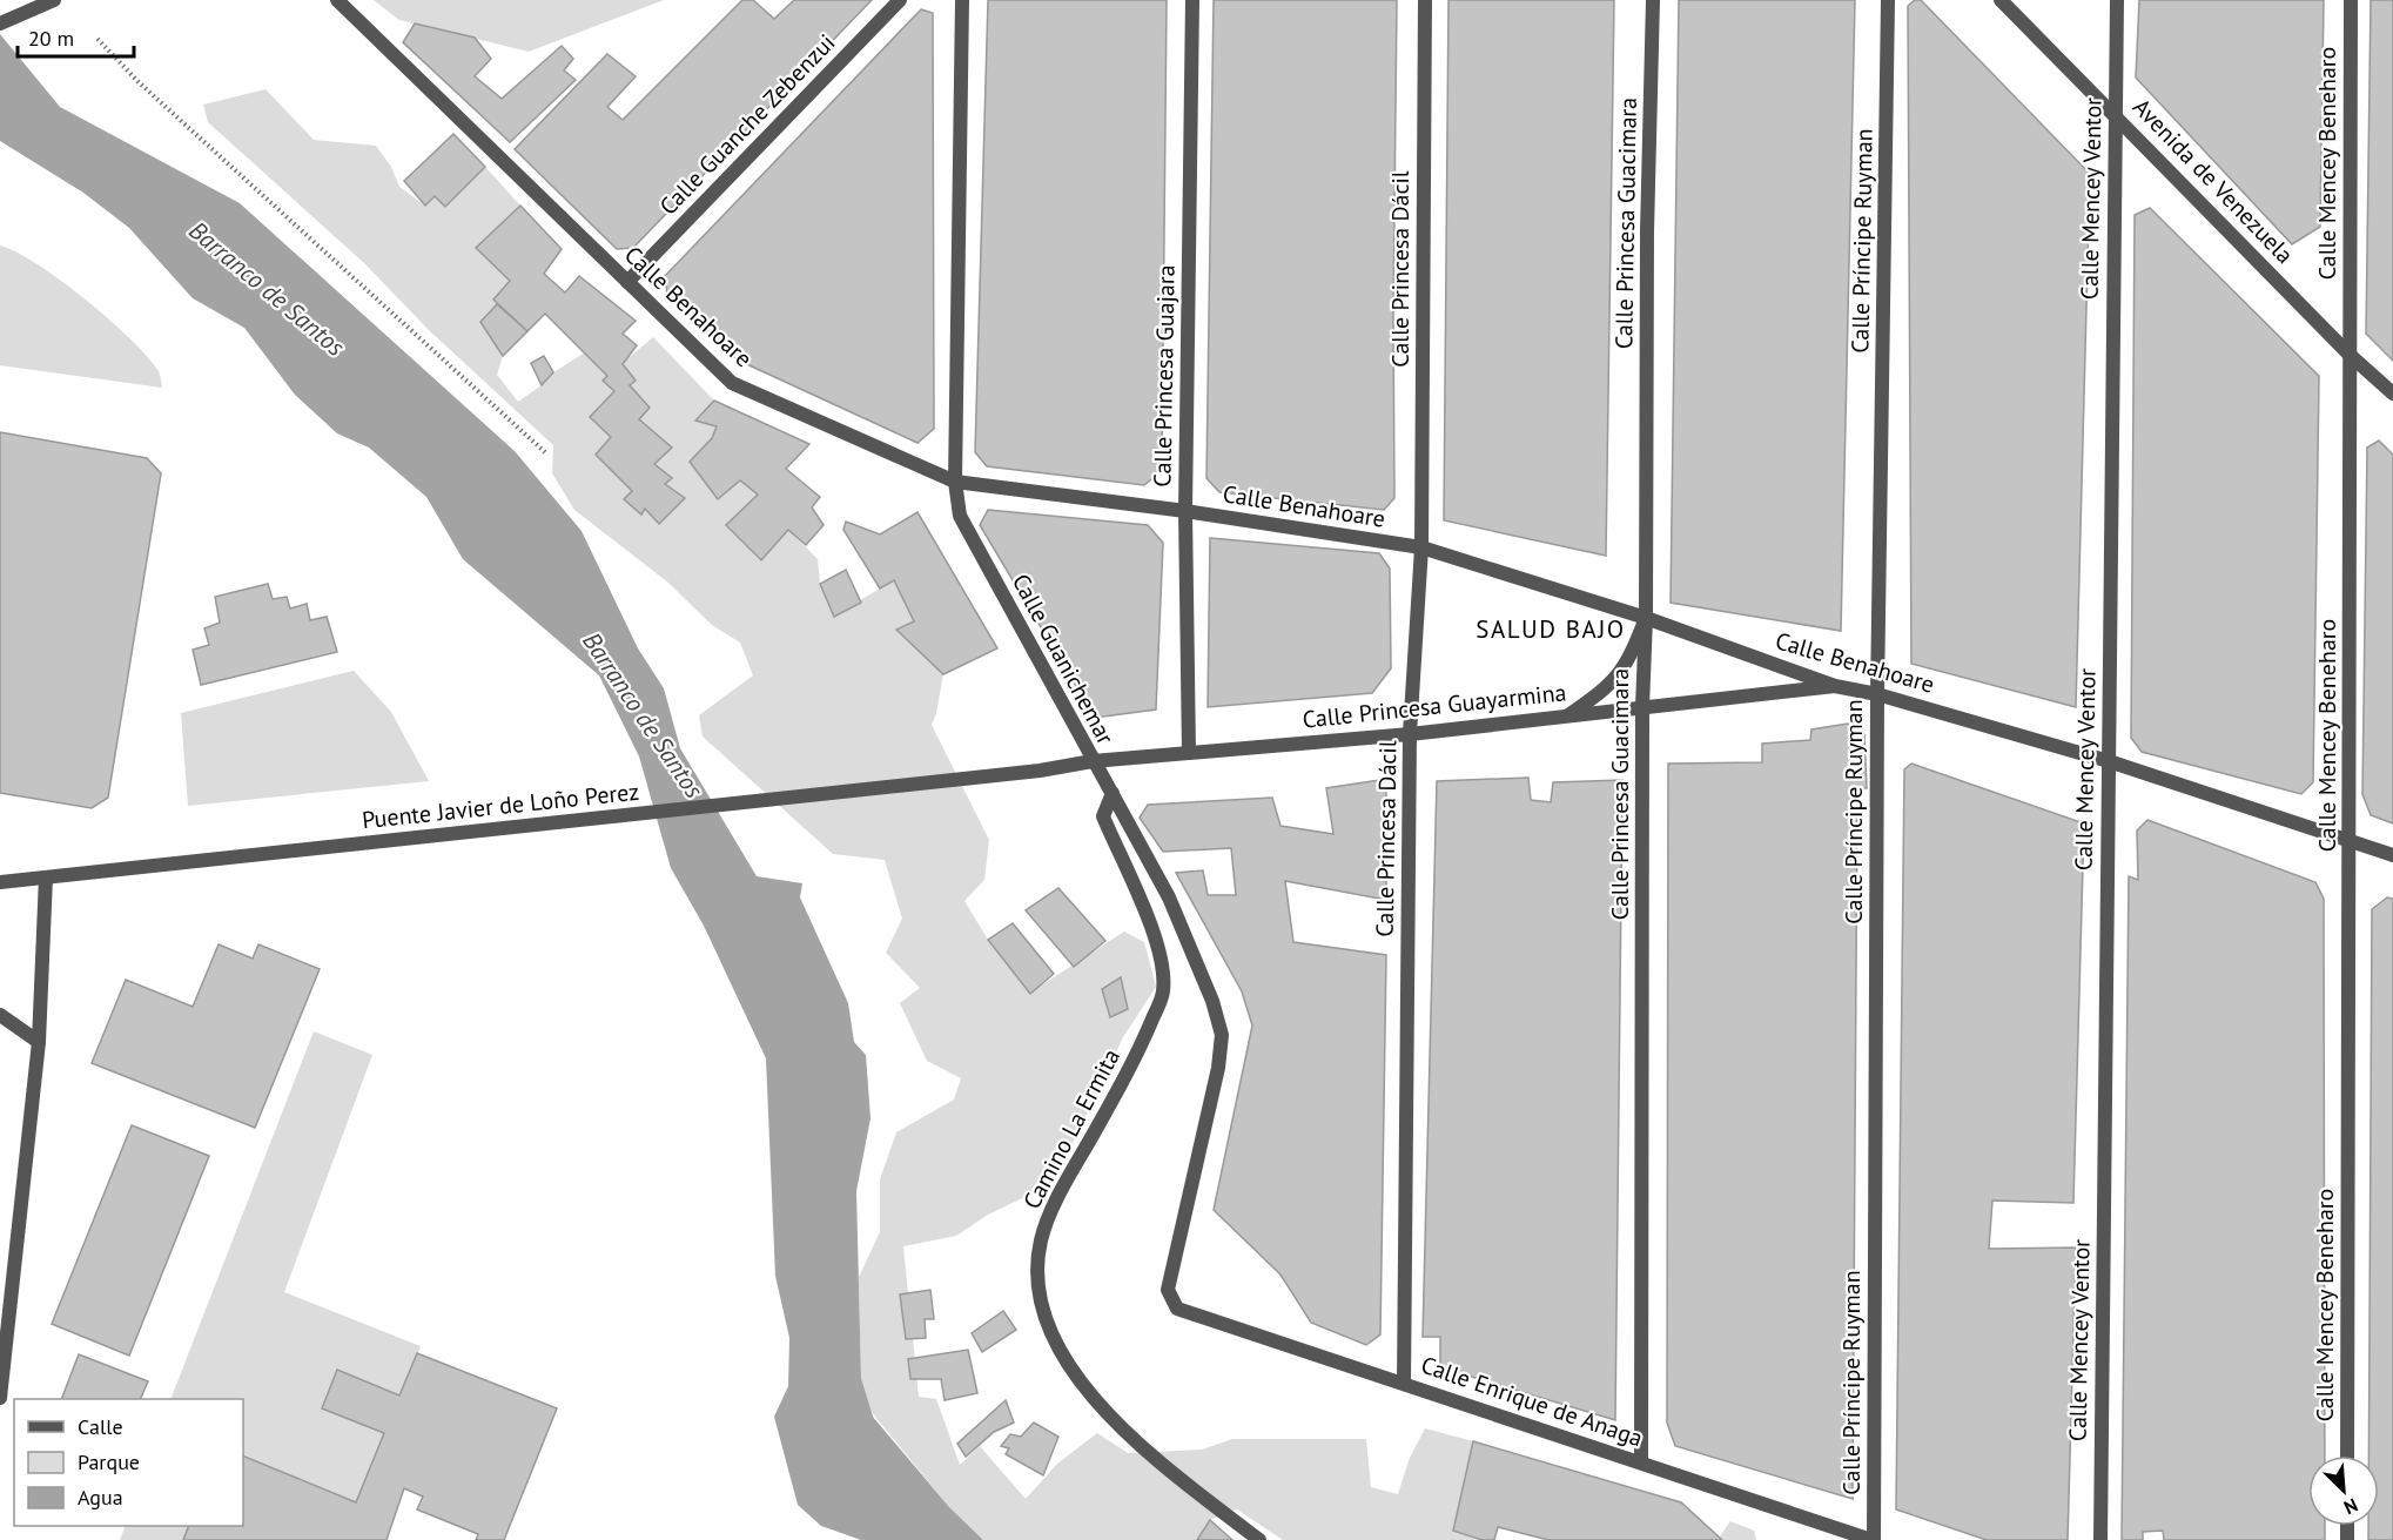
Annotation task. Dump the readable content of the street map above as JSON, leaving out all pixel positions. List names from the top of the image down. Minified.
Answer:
{"streets":{"street":["Calle Guanche Zebenzui","Calle Mencey Beneharo","Avenida de Venezuela","Calle Mencey Ventor","Calle Princesa Guacimara","Calle Príncipe Ruyman","Calle Princesa Dácil","Calle Benahoare","Calle Princesa Guajara","Calle Guanichemar","Calle Princesa Guayarmina","Puente Javier de Loño Perez","Camino La Ermita","Calle Enrique de Anaga"]},"crossings":[["Calle Guanche Zebenzui","Calle Benahoare"],["Calle Mencey Beneharo","Avenida de Venezuela"],["Calle Mencey Beneharo","Calle Benahoare"],["Avenida de Venezuela","Calle Mencey Ventor"],["Calle Mencey Ventor","Calle Benahoare"],["Calle Princesa Guacimara","Calle Benahoare"],["Calle Princesa Guacimara","Calle Princesa Guayarmina"],["Calle Princesa Guacimara","Calle Enrique de Anaga"],["Calle Príncipe Ruyman","Calle Benahoare"],["Calle Príncipe Ruyman","Calle Enrique de Anaga"],["Calle Princesa Dácil","Calle Benahoare"],["Calle Princesa Dácil","Calle Princesa Guayarmina"],["Calle Princesa Dácil","Calle Enrique de Anaga"],["Calle Benahoare","Calle Princesa Guajara"],["Calle Benahoare","Calle Guanichemar"],["Calle Benahoare","Calle Princesa Guayarmina"],["Calle Princesa Guajara","Calle Princesa Guayarmina"],["Calle Guanichemar","Calle Princesa Guayarmina"],["Calle Guanichemar","Camino La Ermita"],["Calle Guanichemar","Calle Enrique de Anaga"],["Calle Princesa Guayarmina","Puente Javier de Loño Perez"]],"districts":["SALUD BAJO"],"water":["Barranco de Santos"],"legend":["Calle","Parque","Agua"],"scale_bar":"20 m","north":"bottom right"}
